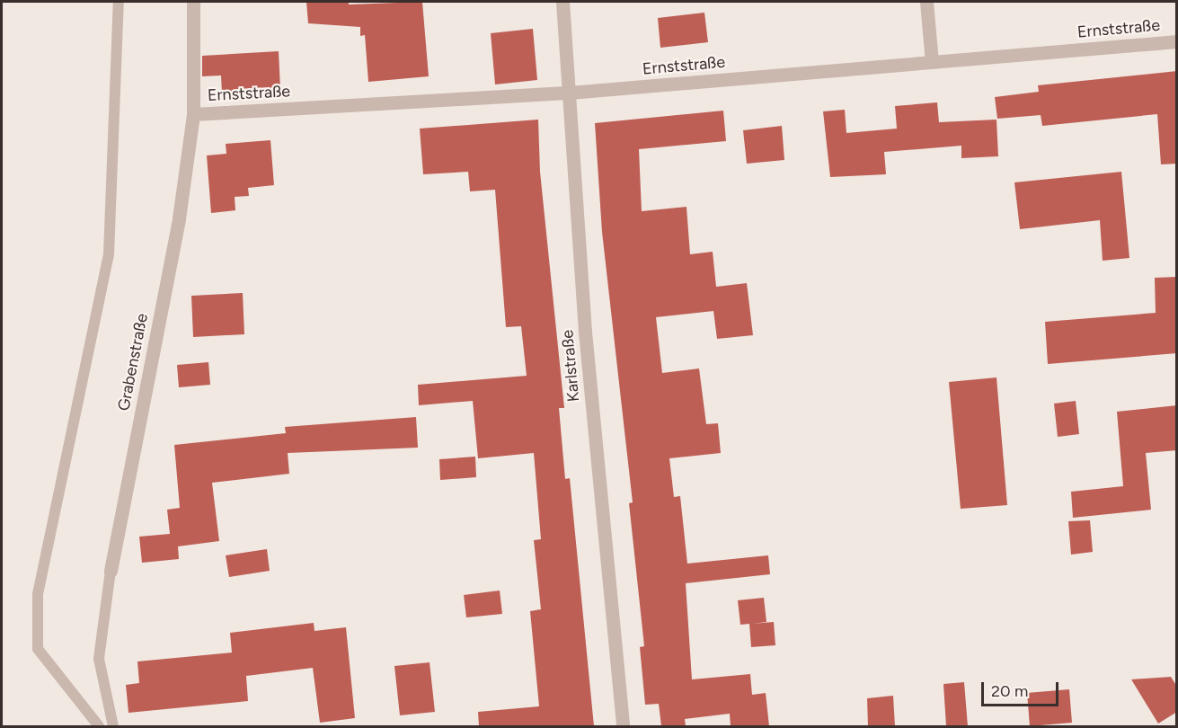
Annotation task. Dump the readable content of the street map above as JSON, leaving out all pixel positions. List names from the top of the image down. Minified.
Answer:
{"streets":{"street":["Ernststraße","Grabenstraße","Karlstraße"]},"crossings":[["Ernststraße","Grabenstraße"],["Ernststraße","Karlstraße"]],"scale_bar":"20 m"}
